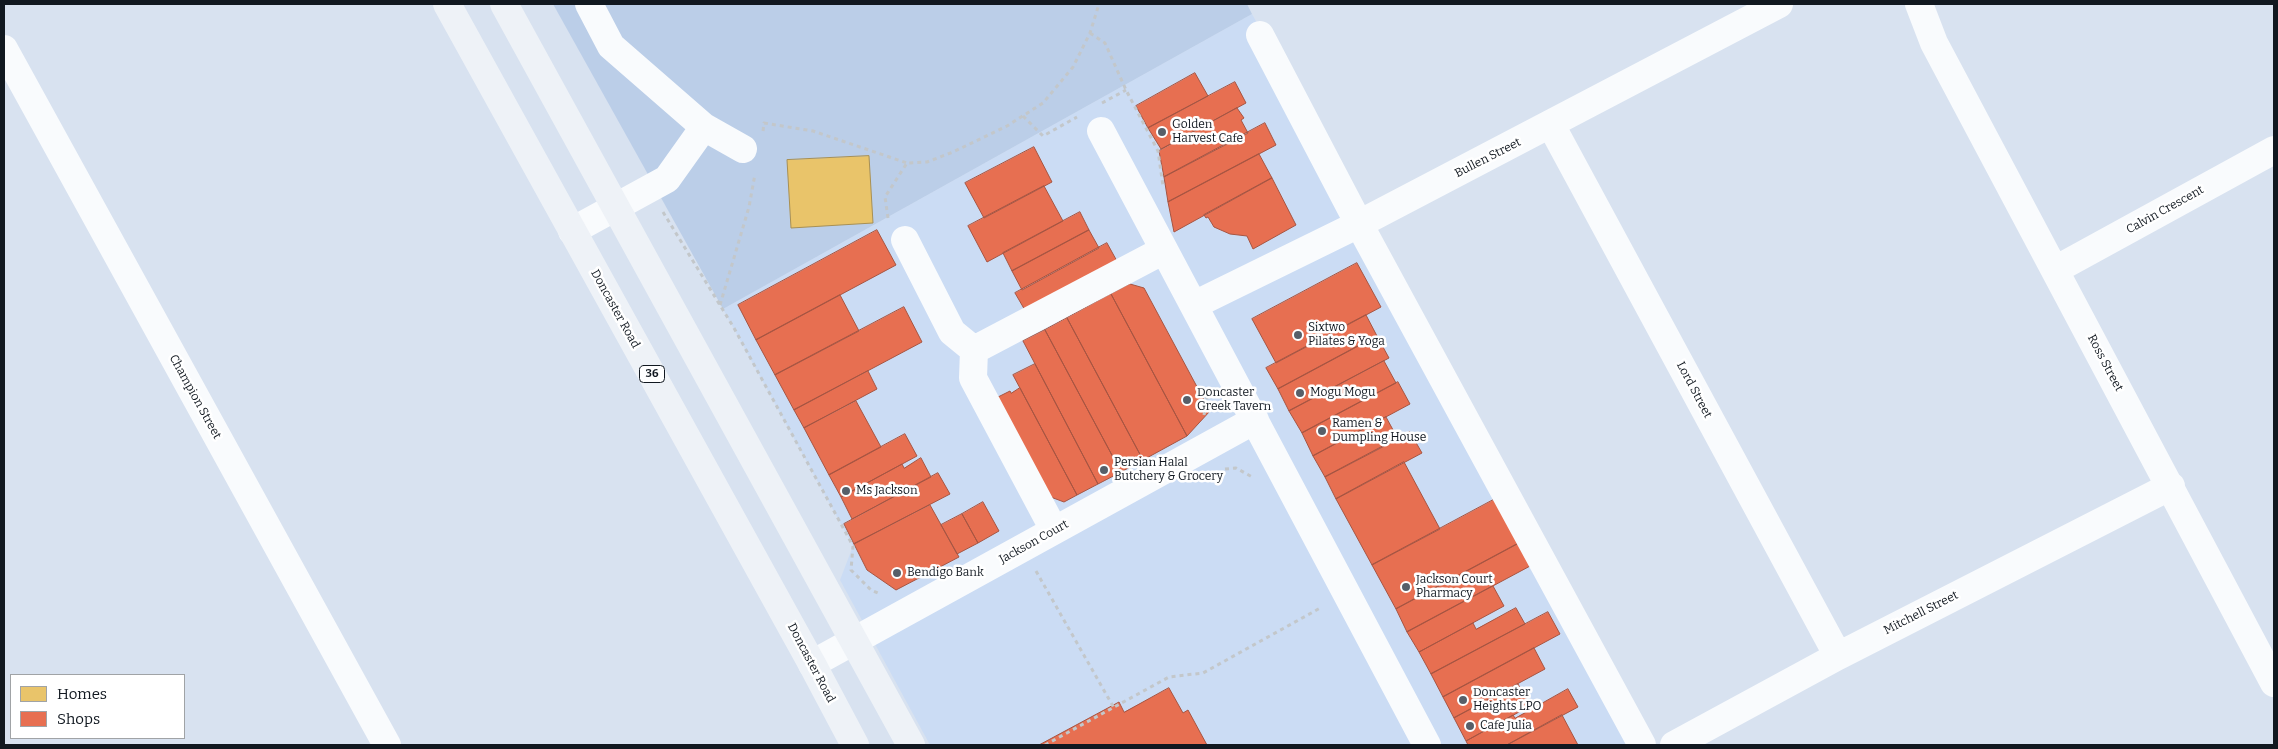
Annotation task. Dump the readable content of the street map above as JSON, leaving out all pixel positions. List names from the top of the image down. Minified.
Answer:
{"streets":{"main road":["Doncaster Road","36"],"street":["Bullen Street","Calvin Crescent","Ross Street","Lord Street","Champion Street","Jackson Court","Mitchell Street"]},"crossings":[["Bullen Street","Lord Street"],["Calvin Crescent","Ross Street"],["Doncaster Road","Jackson Court"],["Ross Street","Mitchell Street"],["Lord Street","Mitchell Street"]],"places":["Golden Harvest Cafe","Sixtwo Pilates & Yoga","Mogu Mogu","Doncaster Greek Tavern","Ramen & Dumpling House","Persian Halal Butchery & Grocery","Ms Jackson","Bendigo Bank","Jackson Court Pharmacy","Doncaster Heights LPO","Cafe Julia"],"legend":["Homes","Shops"]}
